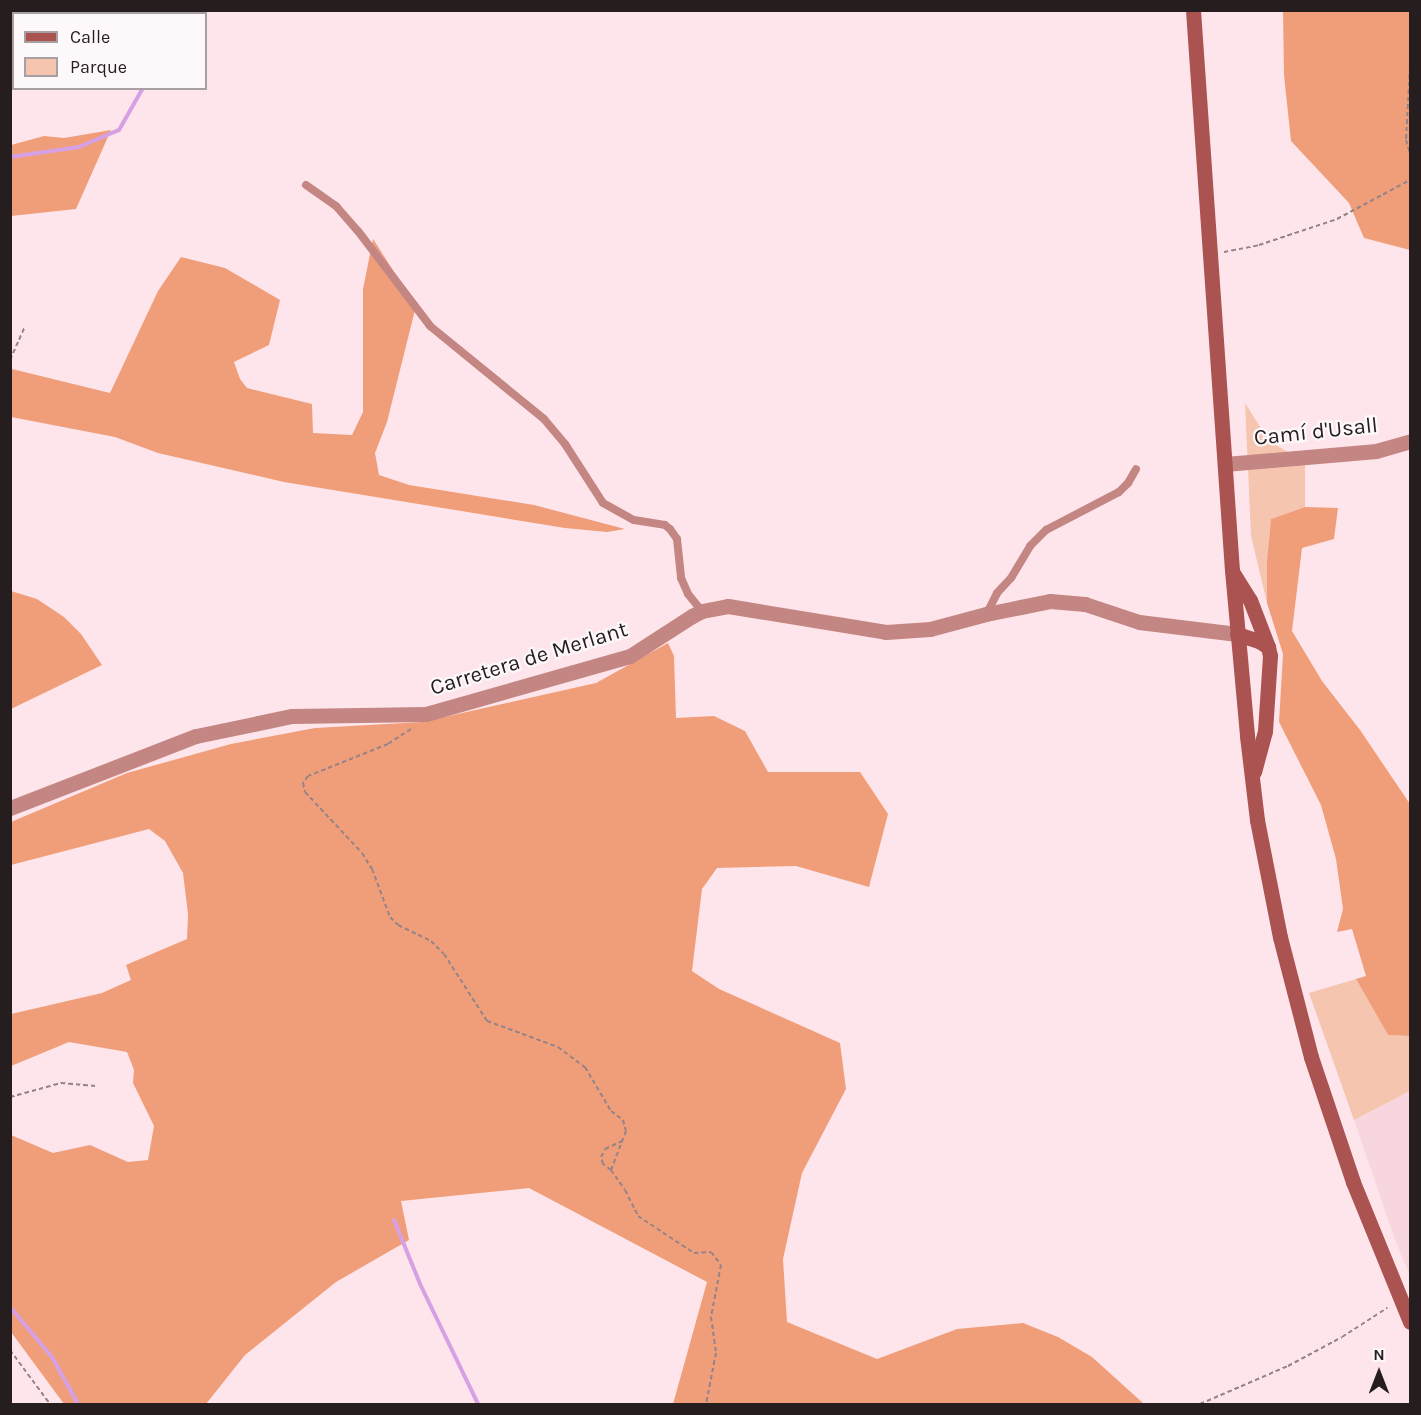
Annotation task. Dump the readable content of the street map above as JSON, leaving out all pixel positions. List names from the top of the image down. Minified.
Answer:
{"streets":{"street":["Camí d'Usall","Carretera de Merlant"]},"legend":["Calle","Parque"],"north":"top"}
